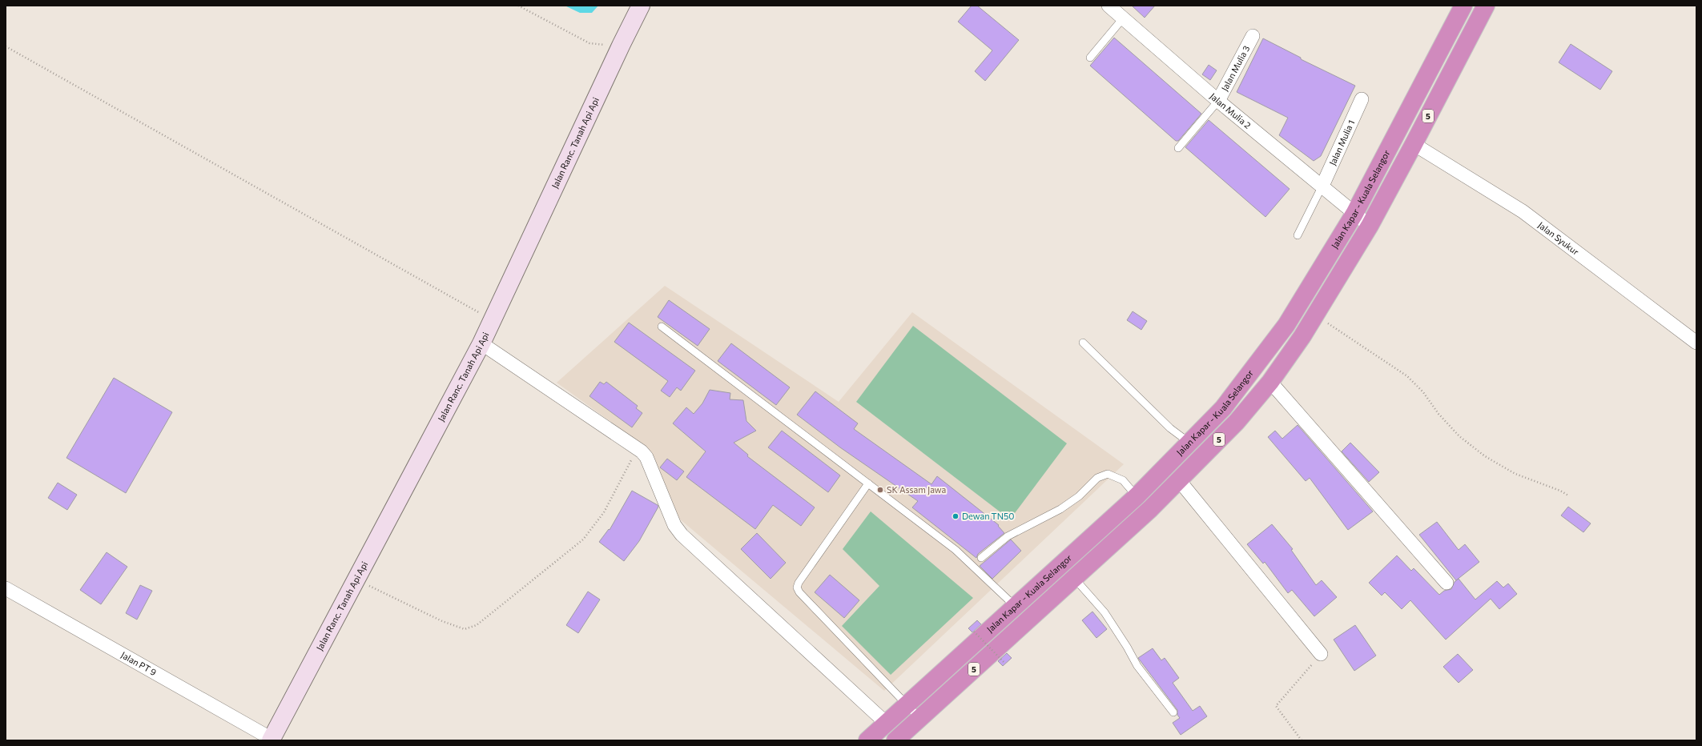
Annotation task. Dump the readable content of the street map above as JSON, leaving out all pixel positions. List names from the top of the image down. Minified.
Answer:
{"streets":{"highway":["5","Jalan Kapar - Kuala Selangor"],"street":["Jalan Mulia 3","Jalan Mulia 2","Jalan Ranc. Tanah Api Api","Jalan Mulia 1","Jalan Syukur","Jalan PT 9"]},"crossings":[["Jalan Mulia 3","Jalan Mulia 2"],["Jalan Mulia 2","5"],["Jalan Mulia 2","Jalan Mulia 1"],["Jalan Mulia 2","Jalan Kapar - Kuala Selangor"],["5","Jalan Syukur"],["Jalan Ranc. Tanah Api Api","Jalan PT 9"]],"places":["SK Assam Jawa","Dewan TN50"]}
